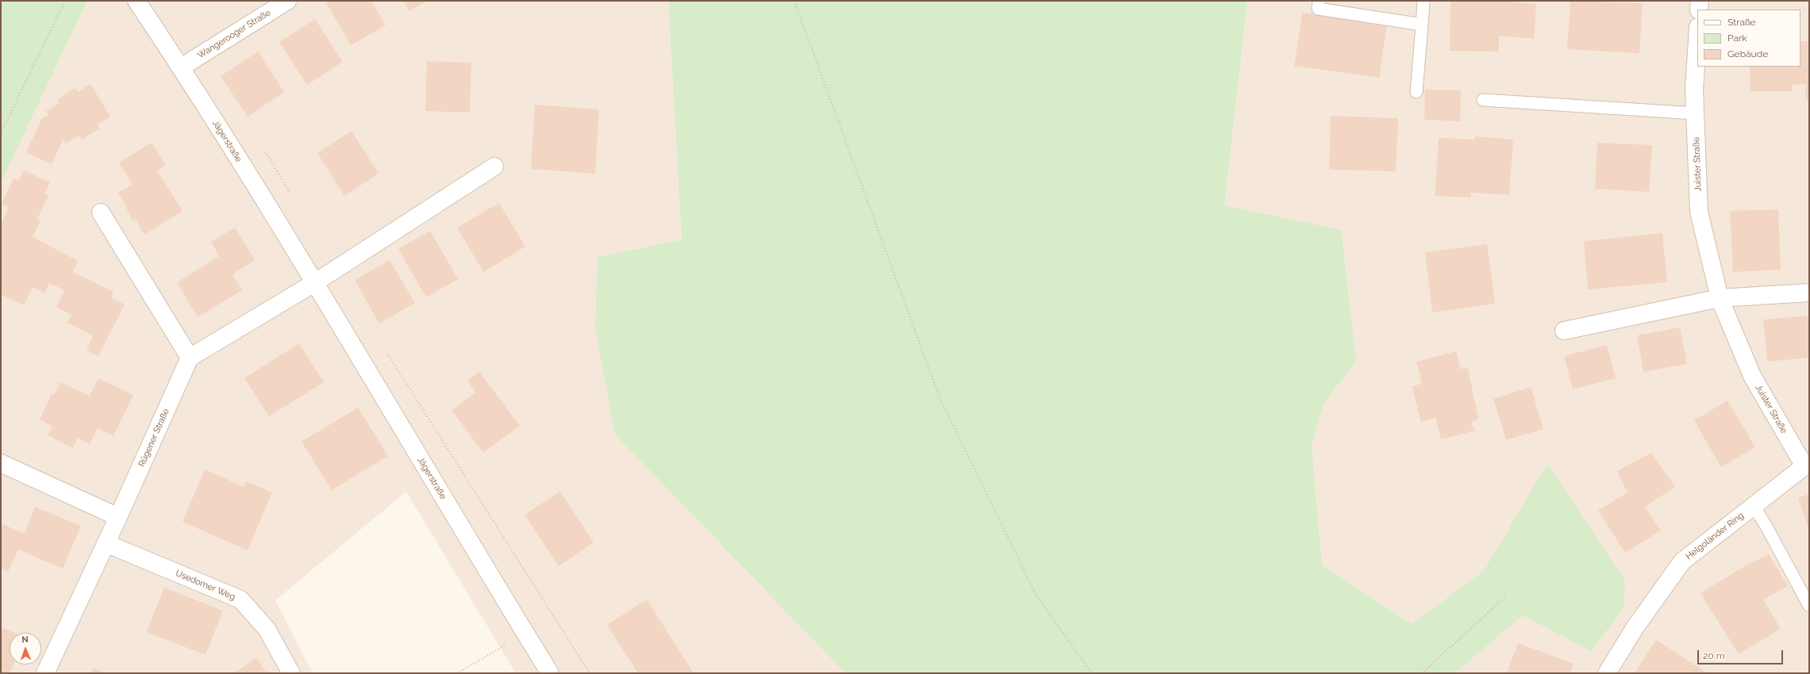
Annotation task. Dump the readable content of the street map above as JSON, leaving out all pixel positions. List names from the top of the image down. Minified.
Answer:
{"streets":{"street":["Wangerooger Straße","Jägerstraße","Juister Straße","Rügener Straße","Helgoländer Ring","Usedomer Weg"]},"crossings":[["Wangerooger Straße","Jägerstraße"],["Juister Straße","Helgoländer Ring"],["Rügener Straße","Usedomer Weg"]],"legend":["Straße","Park","Gebäude"],"scale_bar":"20 m","north":"top"}
